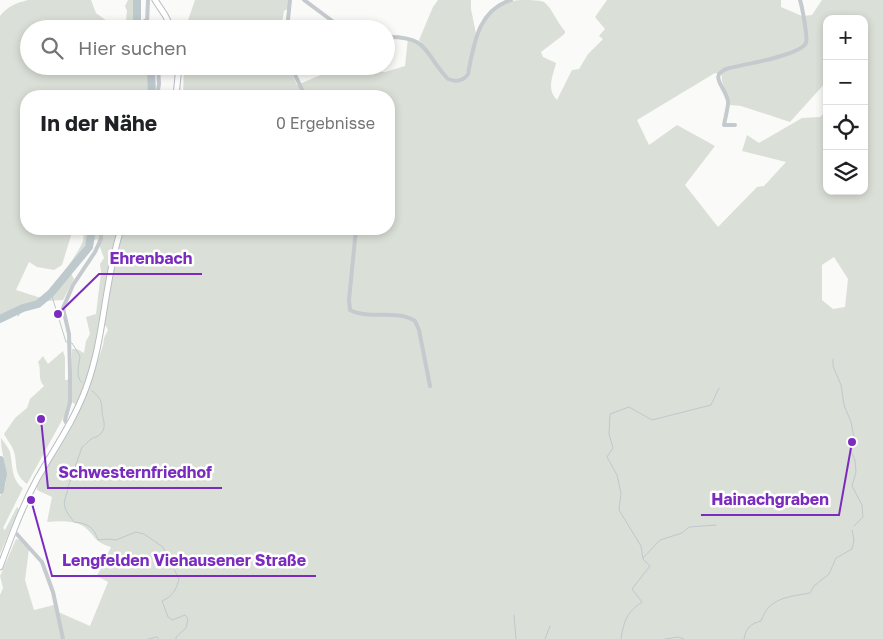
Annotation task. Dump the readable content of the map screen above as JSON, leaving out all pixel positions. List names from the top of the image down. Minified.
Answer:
{"places":["Ehrenbach","Schwesternfriedhof","Hainachgraben","Lengfelden Viehausener Straße"],"page":{"map_buttons":["+","−"],"search":"Hier suchen","heading":["In der Nähe","0 Ergebnisse"]}}
